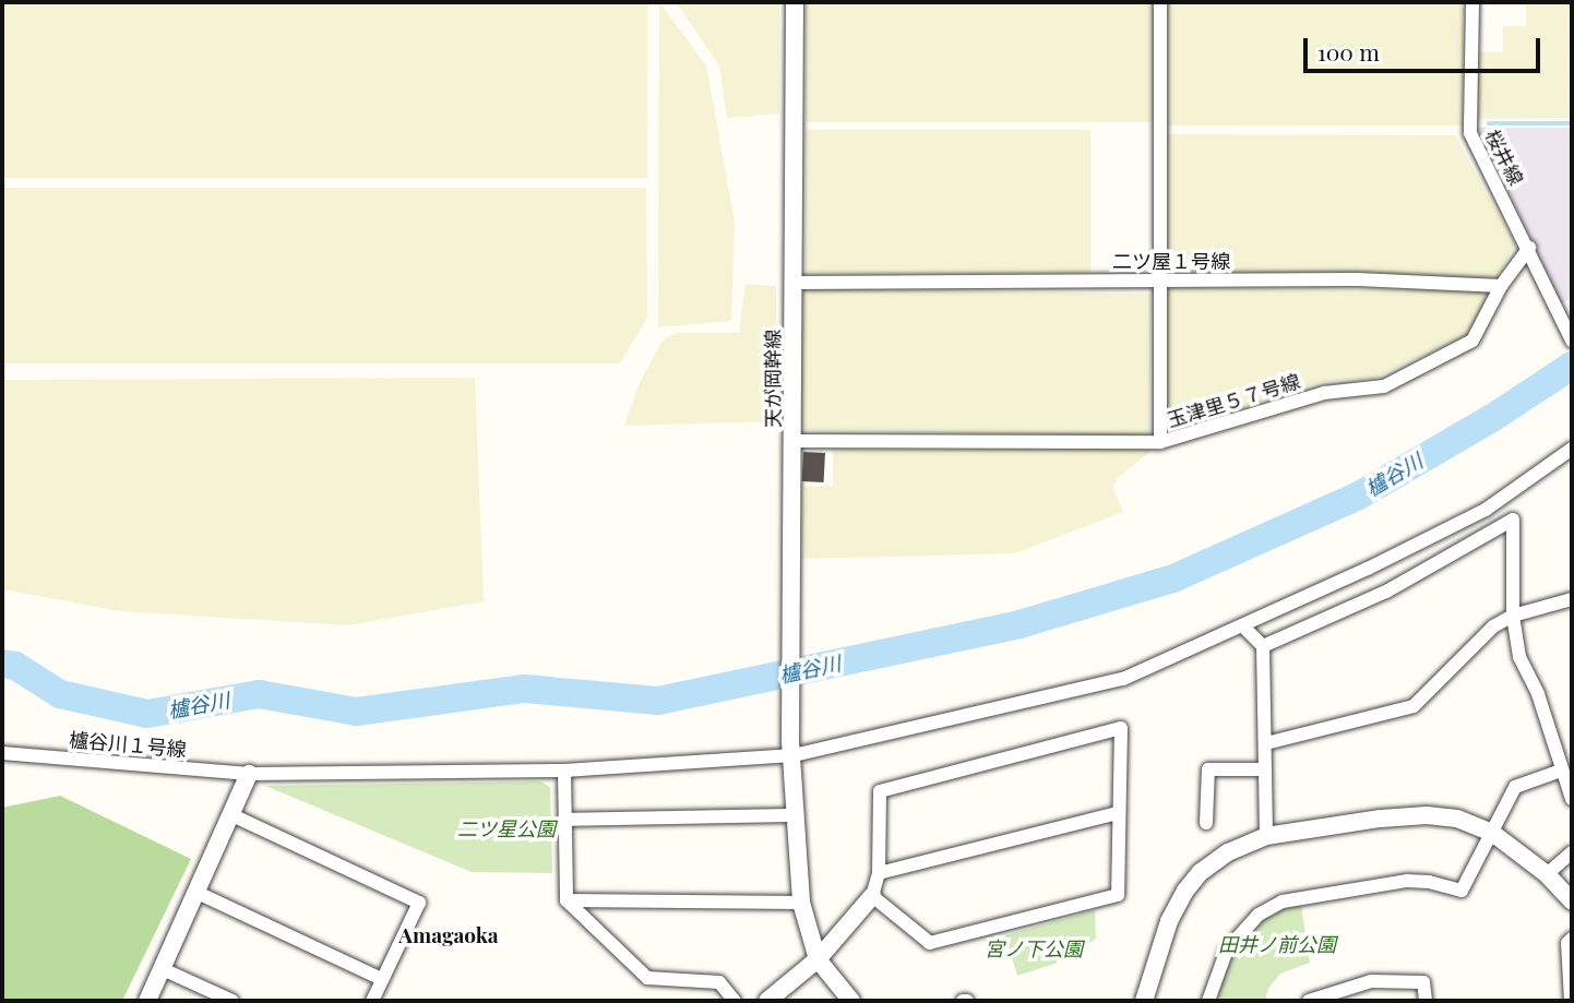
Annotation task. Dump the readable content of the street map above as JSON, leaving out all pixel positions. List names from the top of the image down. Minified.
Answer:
{"streets":{"street":["桜井線","二ツ屋１号線","天が岡幹線","玉津里５７号線","櫨谷川１号線"]},"crossings":[["二ツ屋１号線","天が岡幹線"],["二ツ屋１号線","玉津里５７号線"],["天が岡幹線","玉津里５７号線"],["天が岡幹線","櫨谷川１号線"]],"districts":["Amagaoka"],"water":["櫨谷川"],"parks":["二ツ星公園","田井ノ前公園","宮ノ下公園"],"scale_bar":"100 m"}
